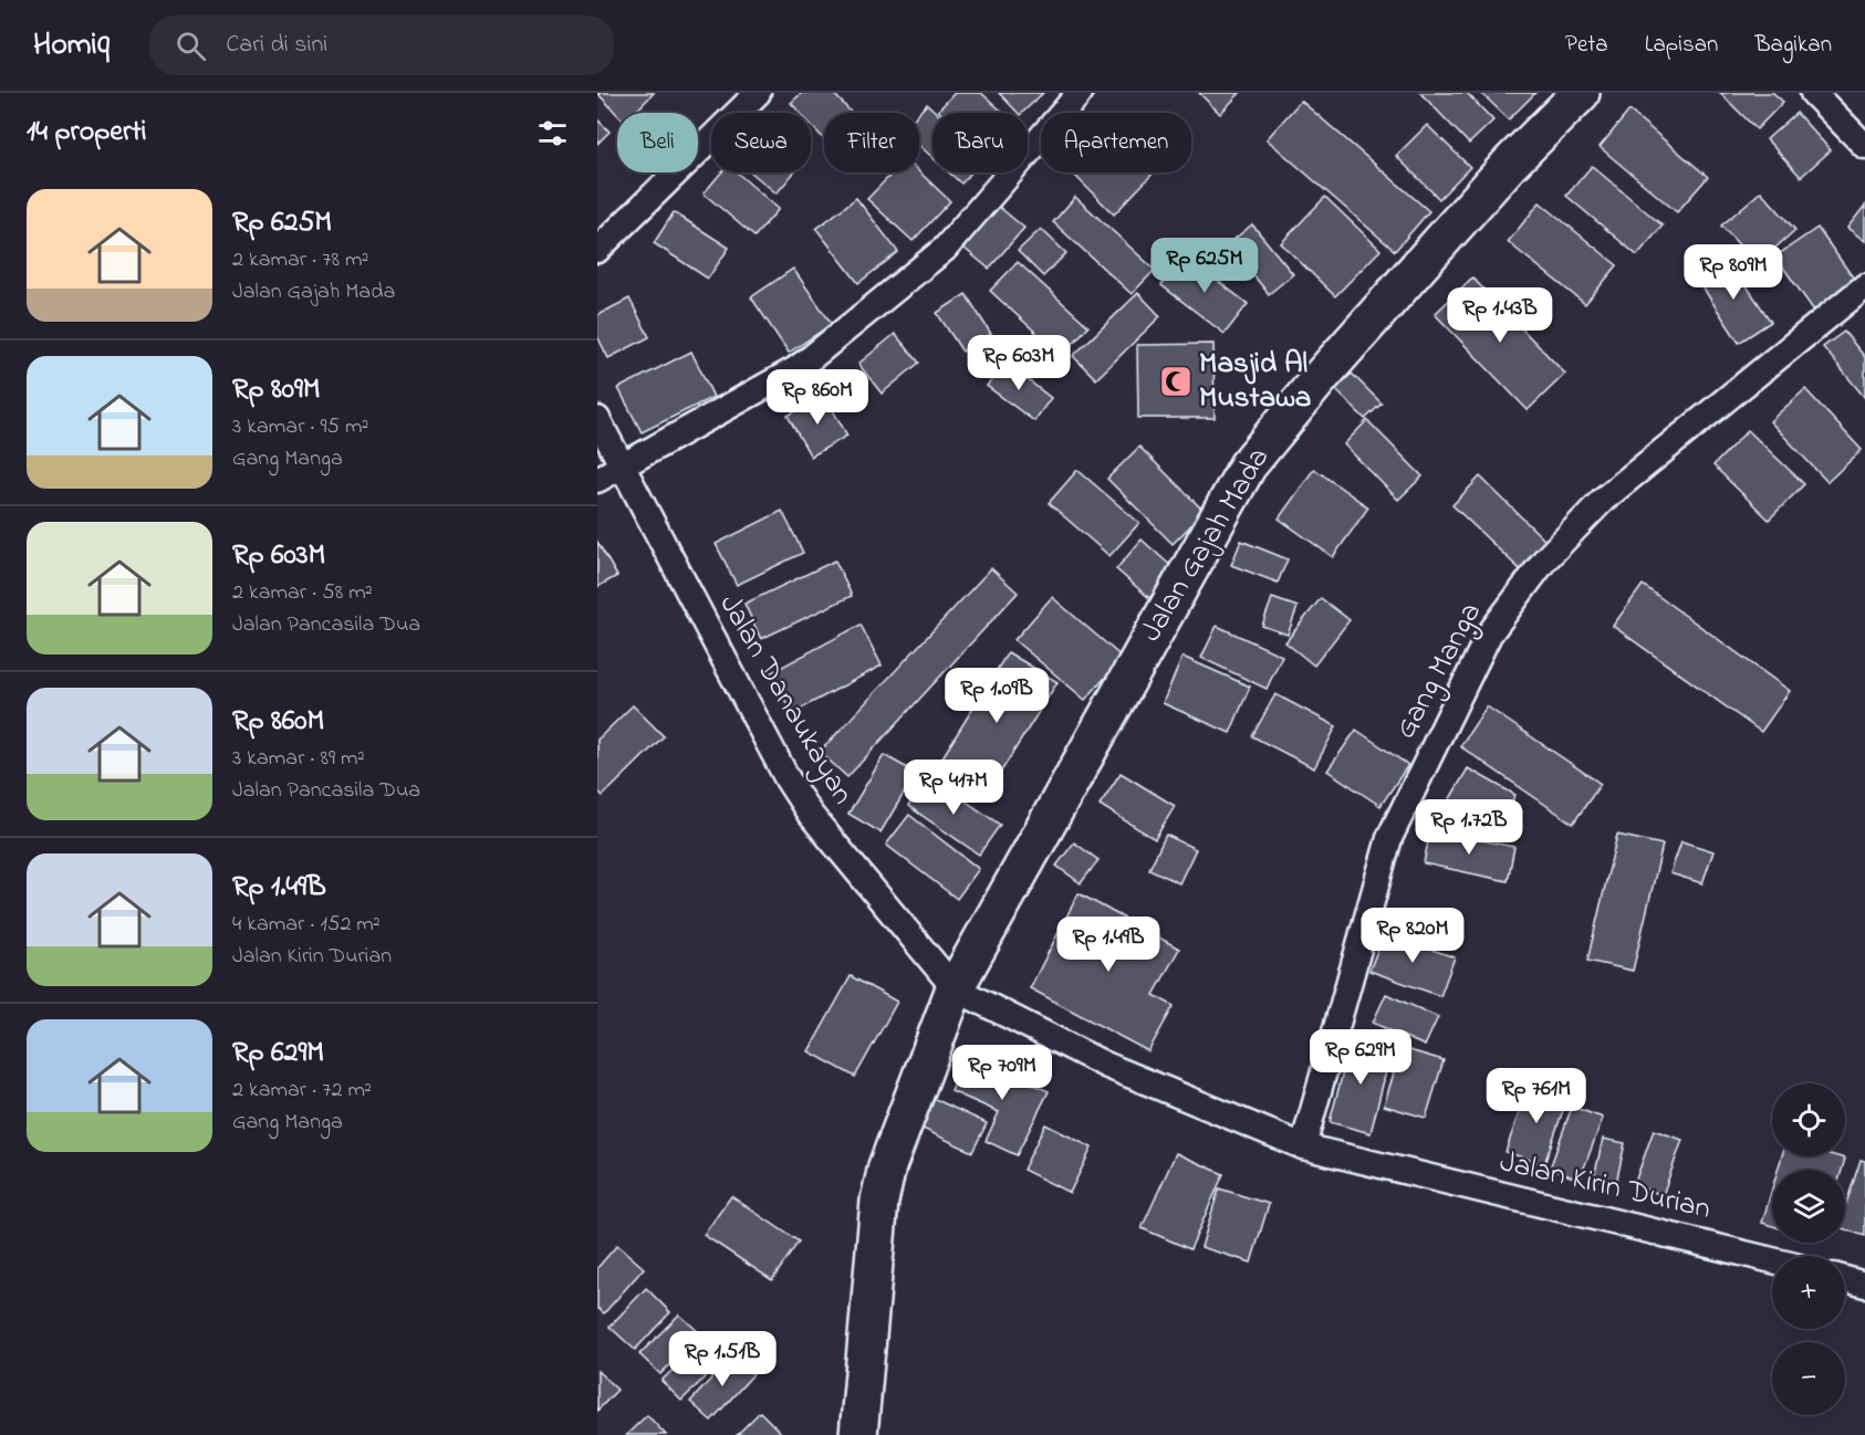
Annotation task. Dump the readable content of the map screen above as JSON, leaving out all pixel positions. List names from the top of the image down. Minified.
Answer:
{"streets":{"main road":["Jalan Gajah Mada"],"street":["Gang Manga","Jalan Danaukayan","Jalan Kirin Durian"]},"crossings":[["Jalan Gajah Mada","Jalan Danaukayan"],["Jalan Gajah Mada","Jalan Kirin Durian"],["Gang Manga","Jalan Kirin Durian"],["Jalan Danaukayan","Jalan Kirin Durian"]],"places":{"mosque":["Masjid Al Mustawa"]},"page":{"header":"Homiq","search":"Cari di sini","nav":["Peta","Lapisan","Bagikan"],"heading":"14 properti","chip":["Beli","Sewa","Filter","Baru","Apartemen"],"list":[{"name":"Rp 625M","note":"2 kamar · 78 m² · Jalan Gajah Mada"},{"name":"Rp 809M","note":"3 kamar · 95 m² · Gang Manga"},{"name":"Rp 603M","note":"2 kamar · 58 m² · Jalan Pancasila Dua"},{"name":"Rp 860M","note":"3 kamar · 89 m² · Jalan Pancasila Dua"},{"name":"Rp 1.49B","note":"4 kamar · 152 m² · Jalan Kirin Durian"},{"name":"Rp 629M","note":"2 kamar · 72 m² · Gang Manga"}],"price":["Rp 625M","Rp 809M","Rp 1.43B","Rp 603M","Rp 860M","Rp 1.09B","Rp 417M","Rp 1.72B","Rp 820M","Rp 1.49B","Rp 629M","Rp 709M","Rp 761M","Rp 1.51B"],"map_buttons":["+","−"]}}
